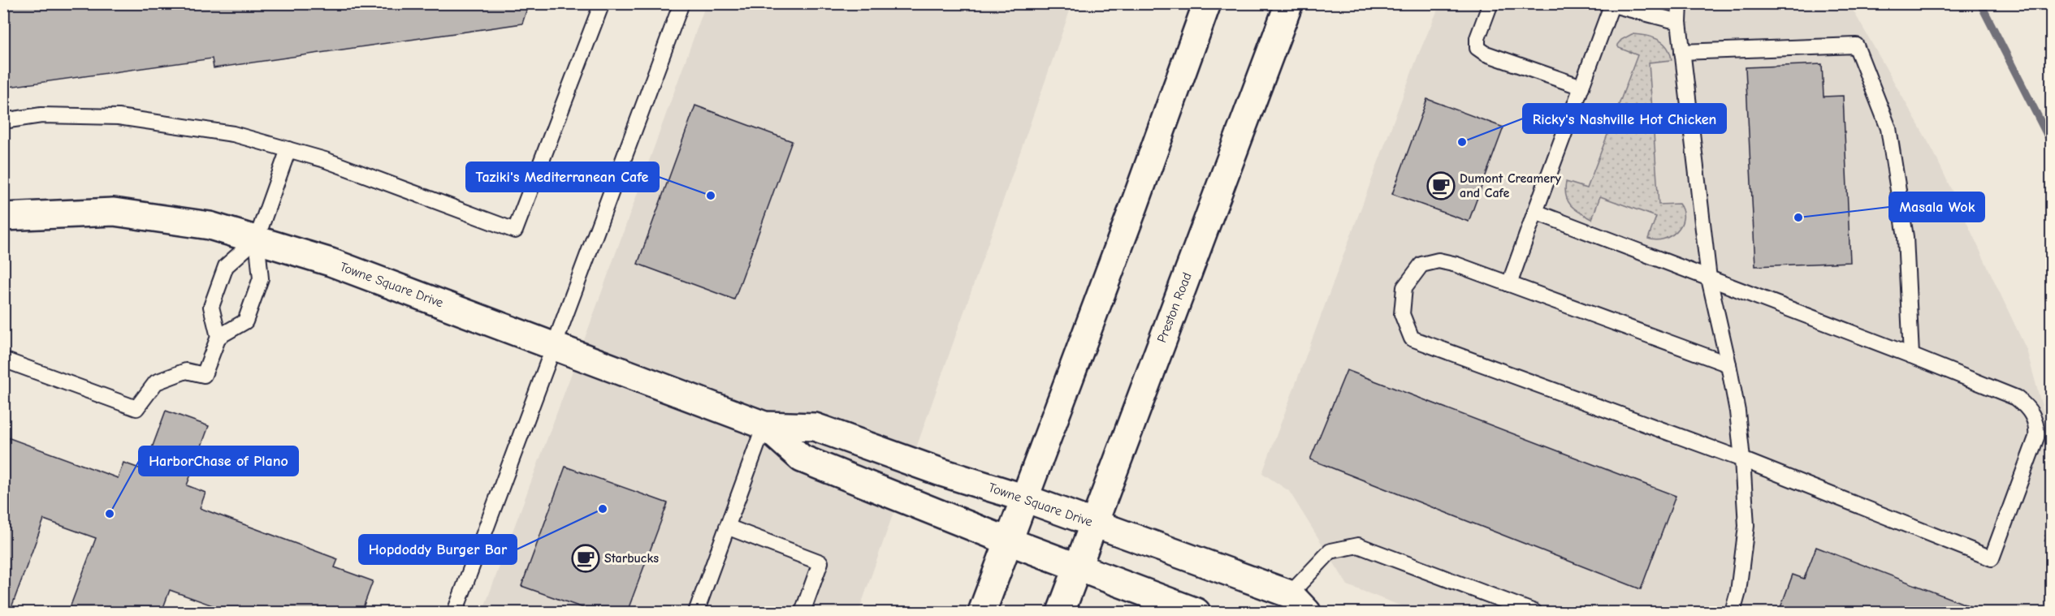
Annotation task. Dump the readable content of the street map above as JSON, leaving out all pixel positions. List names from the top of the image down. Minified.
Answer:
{"streets":{"street":["Towne Square Drive","Preston Road"]},"crossings":[["Towne Square Drive","Preston Road"]],"places":{"other":["Ricky's Nashville Hot Chicken","Taziki's Mediterranean Cafe","Masala Wok","Hopdoddy Burger Bar","HarborChase of Plano"],"cafe":["Dumont Creamery and Cafe","Starbucks"]}}
